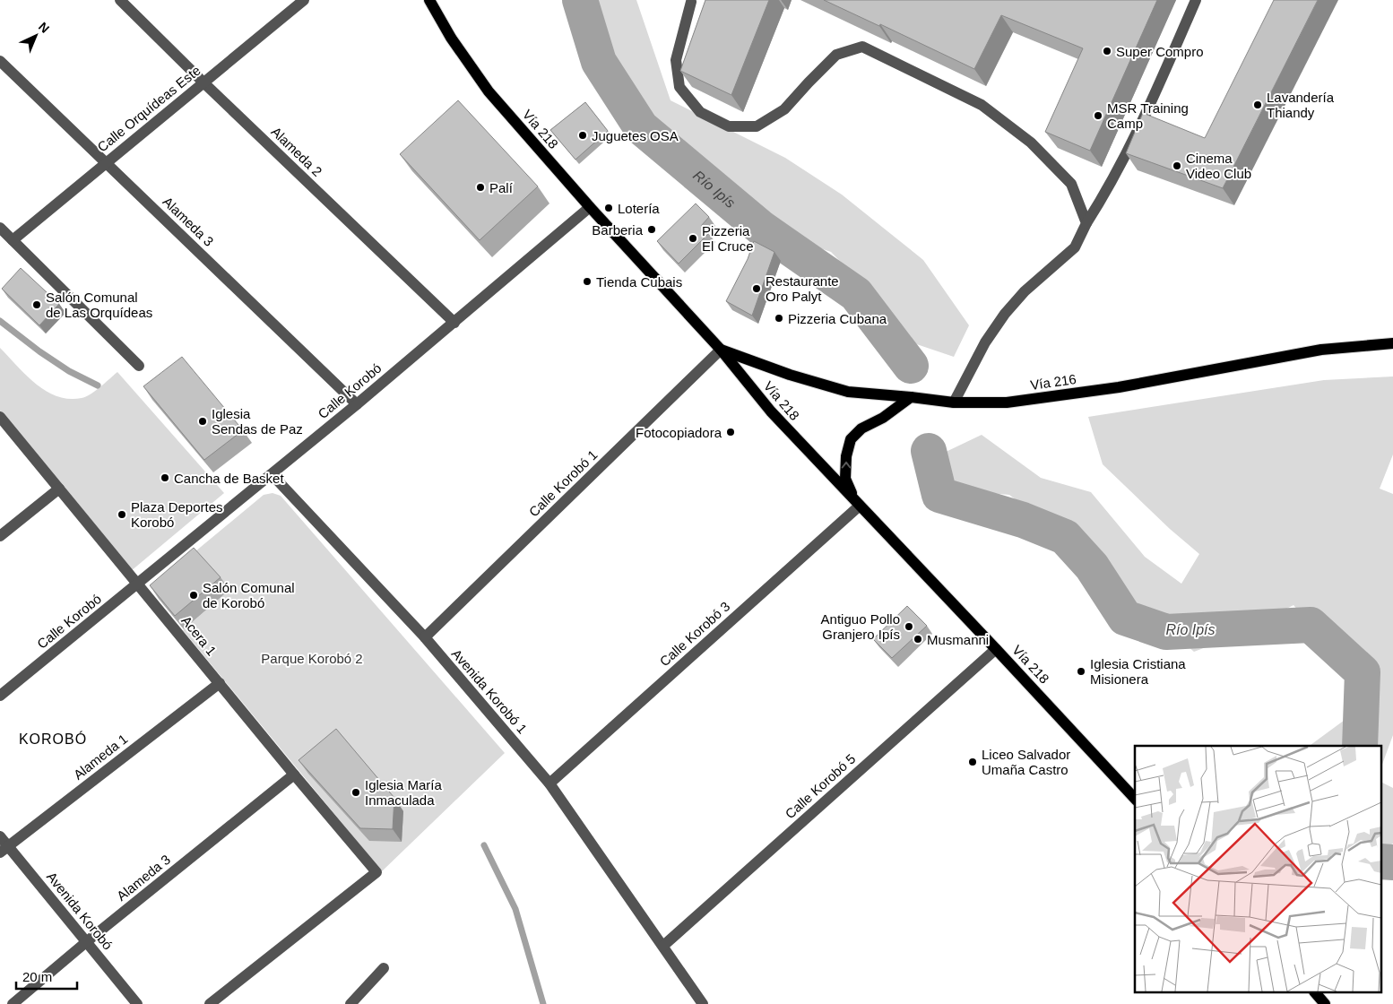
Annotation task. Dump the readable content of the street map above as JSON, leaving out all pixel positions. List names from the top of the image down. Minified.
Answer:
{"streets":{"main road":["Vía 218","Vía 216"],"street":["Calle Orquídeas Este","Alameda 2","Alameda 3","Calle Korobó","Calle Korobó 1","Calle Korobó 3","Acera 1","Avenida Korobó 1","Alameda 1","Calle Korobó 5","Avenida Korobó"]},"crossings":[["Calle Orquídeas Este","Alameda 2"],["Calle Orquídeas Este","Alameda 3"],["Vía 218","Vía 216"],["Vía 218","Calle Korobó"],["Vía 218","Calle Korobó 1"],["Vía 218","Calle Korobó 3"],["Vía 218","Calle Korobó 5"],["Alameda 2","Calle Korobó"],["Alameda 3","Calle Korobó"],["Alameda 3","Acera 1"],["Alameda 3","Avenida Korobó"],["Vía 216","Calle Korobó 1"],["Calle Korobó","Acera 1"],["Calle Korobó","Avenida Korobó 1"],["Calle Korobó 1","Avenida Korobó 1"],["Calle Korobó 3","Avenida Korobó 1"],["Acera 1","Alameda 1"],["Avenida Korobó 1","Calle Korobó 5"],["Alameda 1","Avenida Korobó"]],"districts":["KOROBÓ"],"water":["Río Ipís"],"parks":["Parque Korobó 2"],"places":["Super Compro","Lavandería Thiandy","MSR Training Camp","Juguetes OSA","Cinema Video Club","Palí","Lotería","Barberia","Pizzeria El Cruce","Tienda Cubais","Restaurante Oro Palyt","Salón Comunal de Las Orquídeas","Pizzeria Cubana","Iglesia Sendas de Paz","Fotocopiadora","Cancha de Basket","Plaza Deportes Korobó","Salón Comunal de Korobó","Antiguo Pollo Granjero Ipís","Musmanni","Iglesia Cristiana Misionera","Liceo Salvador Umaña Castro","Iglesia María Inmaculada"],"scale_bar":"20 m","north":"top right"}
